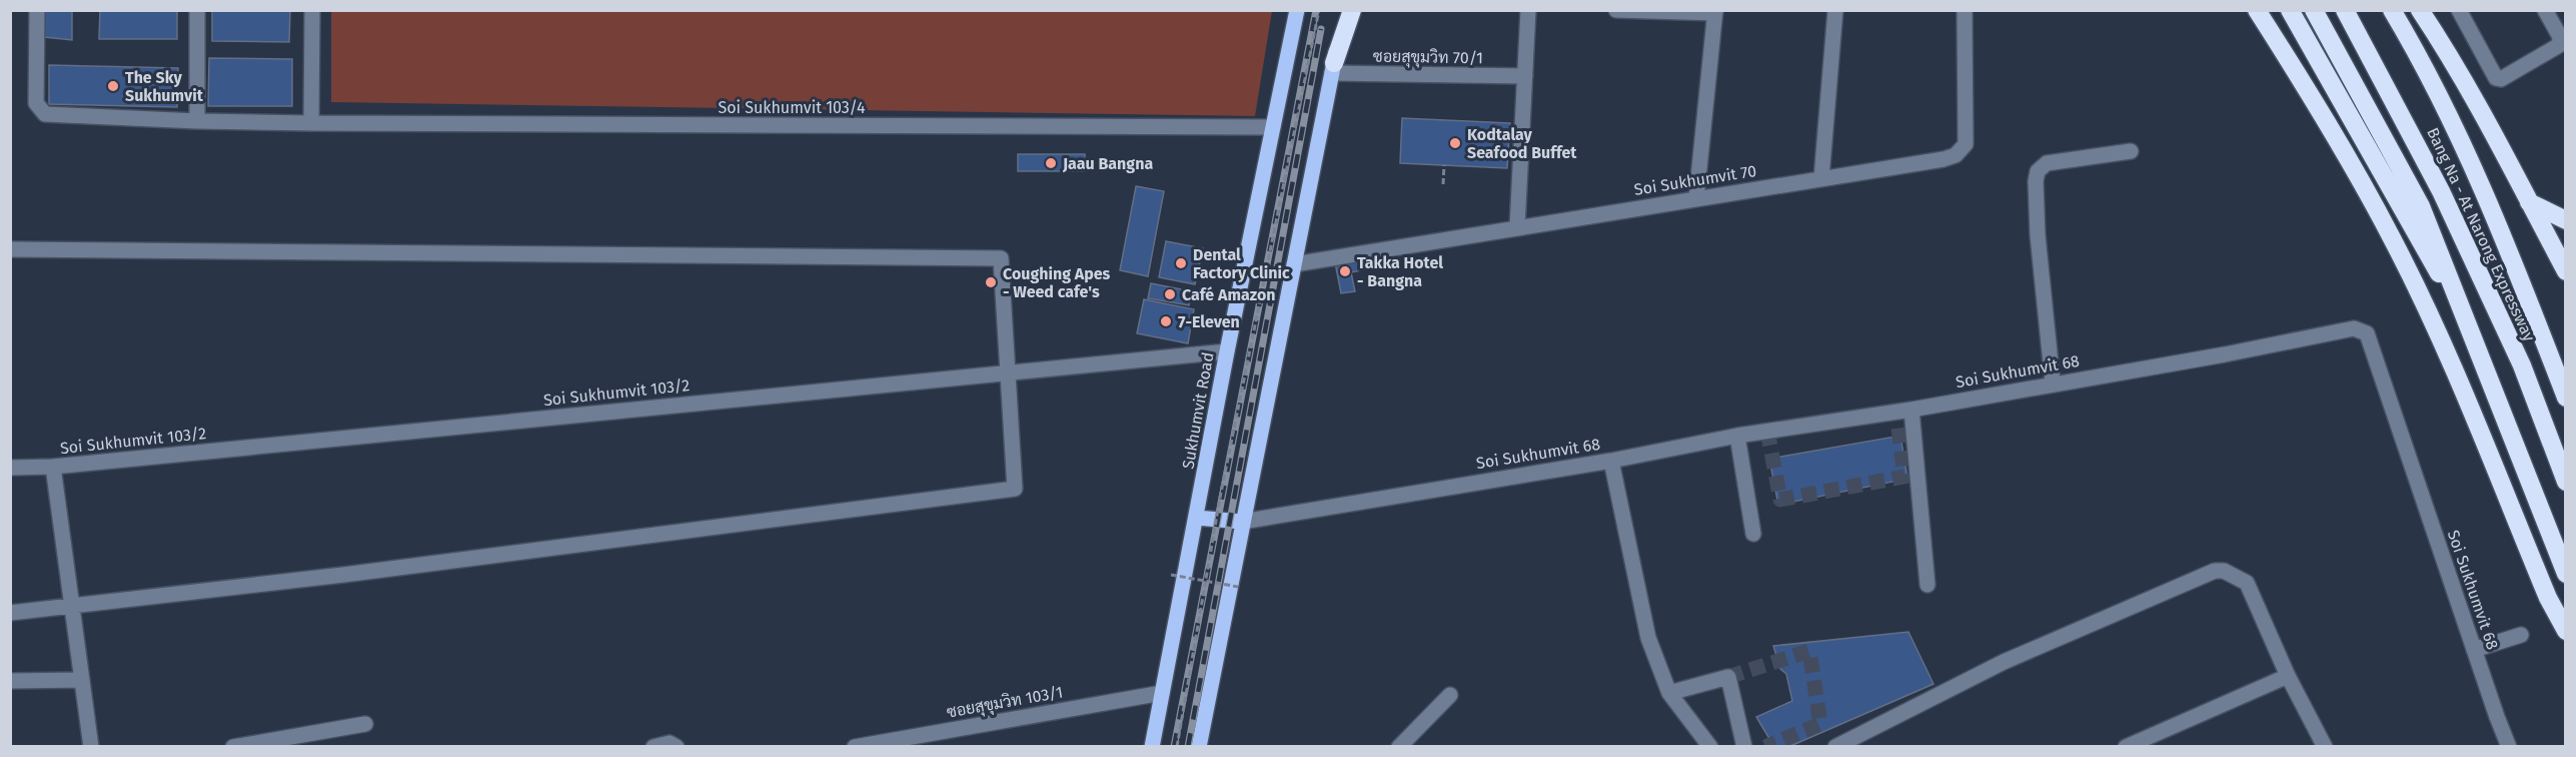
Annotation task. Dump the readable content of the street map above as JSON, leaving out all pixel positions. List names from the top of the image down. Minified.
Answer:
{"streets":{"highway":["Bang Na - At Narong Expressway"],"main road":["Sukhumvit Road"],"street":["ซอยสุขุมวิท 70/1","Soi Sukhumvit 103/4","Soi Sukhumvit 70","Soi Sukhumvit 68","Soi Sukhumvit 103/2","ซอยสุขุมวิท 103/1"]},"crossings":[["Soi Sukhumvit 103/4","Sukhumvit Road"],["Soi Sukhumvit 103/2","Sukhumvit Road"],["Sukhumvit Road","ซอยสุขุมวิท 103/1"]],"places":["The Sky Sukhumvit","Kodtalay Seafood Buffet","Jaau Bangna","Dental Factory Clinic","Takka Hotel - Bangna","Coughing Apes - Weed cafe's","Café Amazon","7-Eleven"]}
